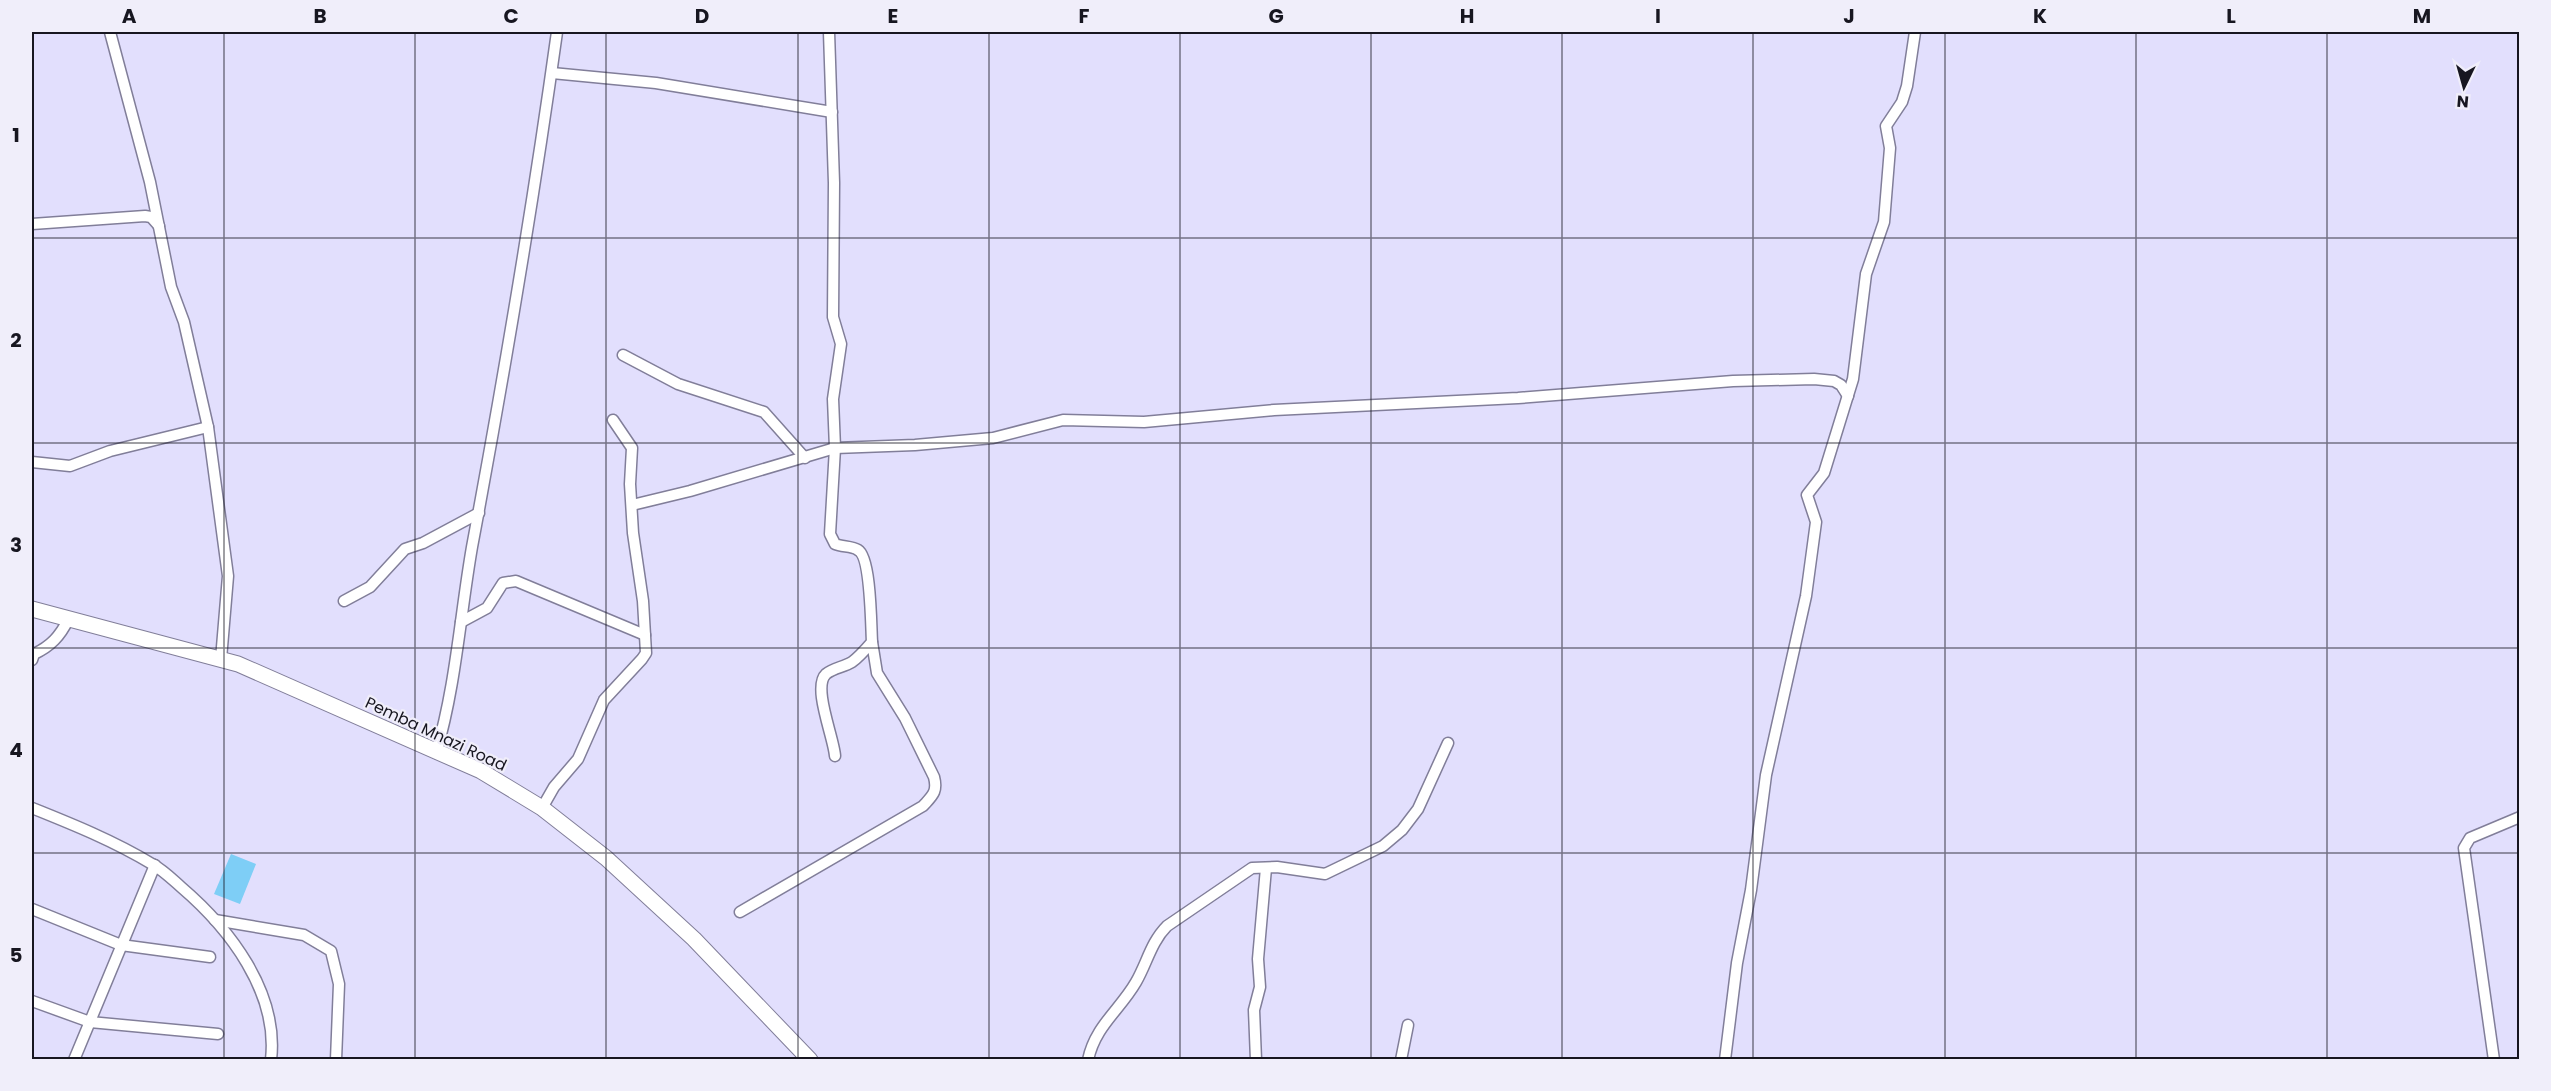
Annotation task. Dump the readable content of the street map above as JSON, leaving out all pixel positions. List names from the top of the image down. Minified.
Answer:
{"streets":{"main road":["Pemba Mnazi Road"]},"north":"bottom","grid":{"columns":["A","B","C","D","E","F","G","H","I","J","K","L","M"],"rows":["1","2","3","4","5"]}}
